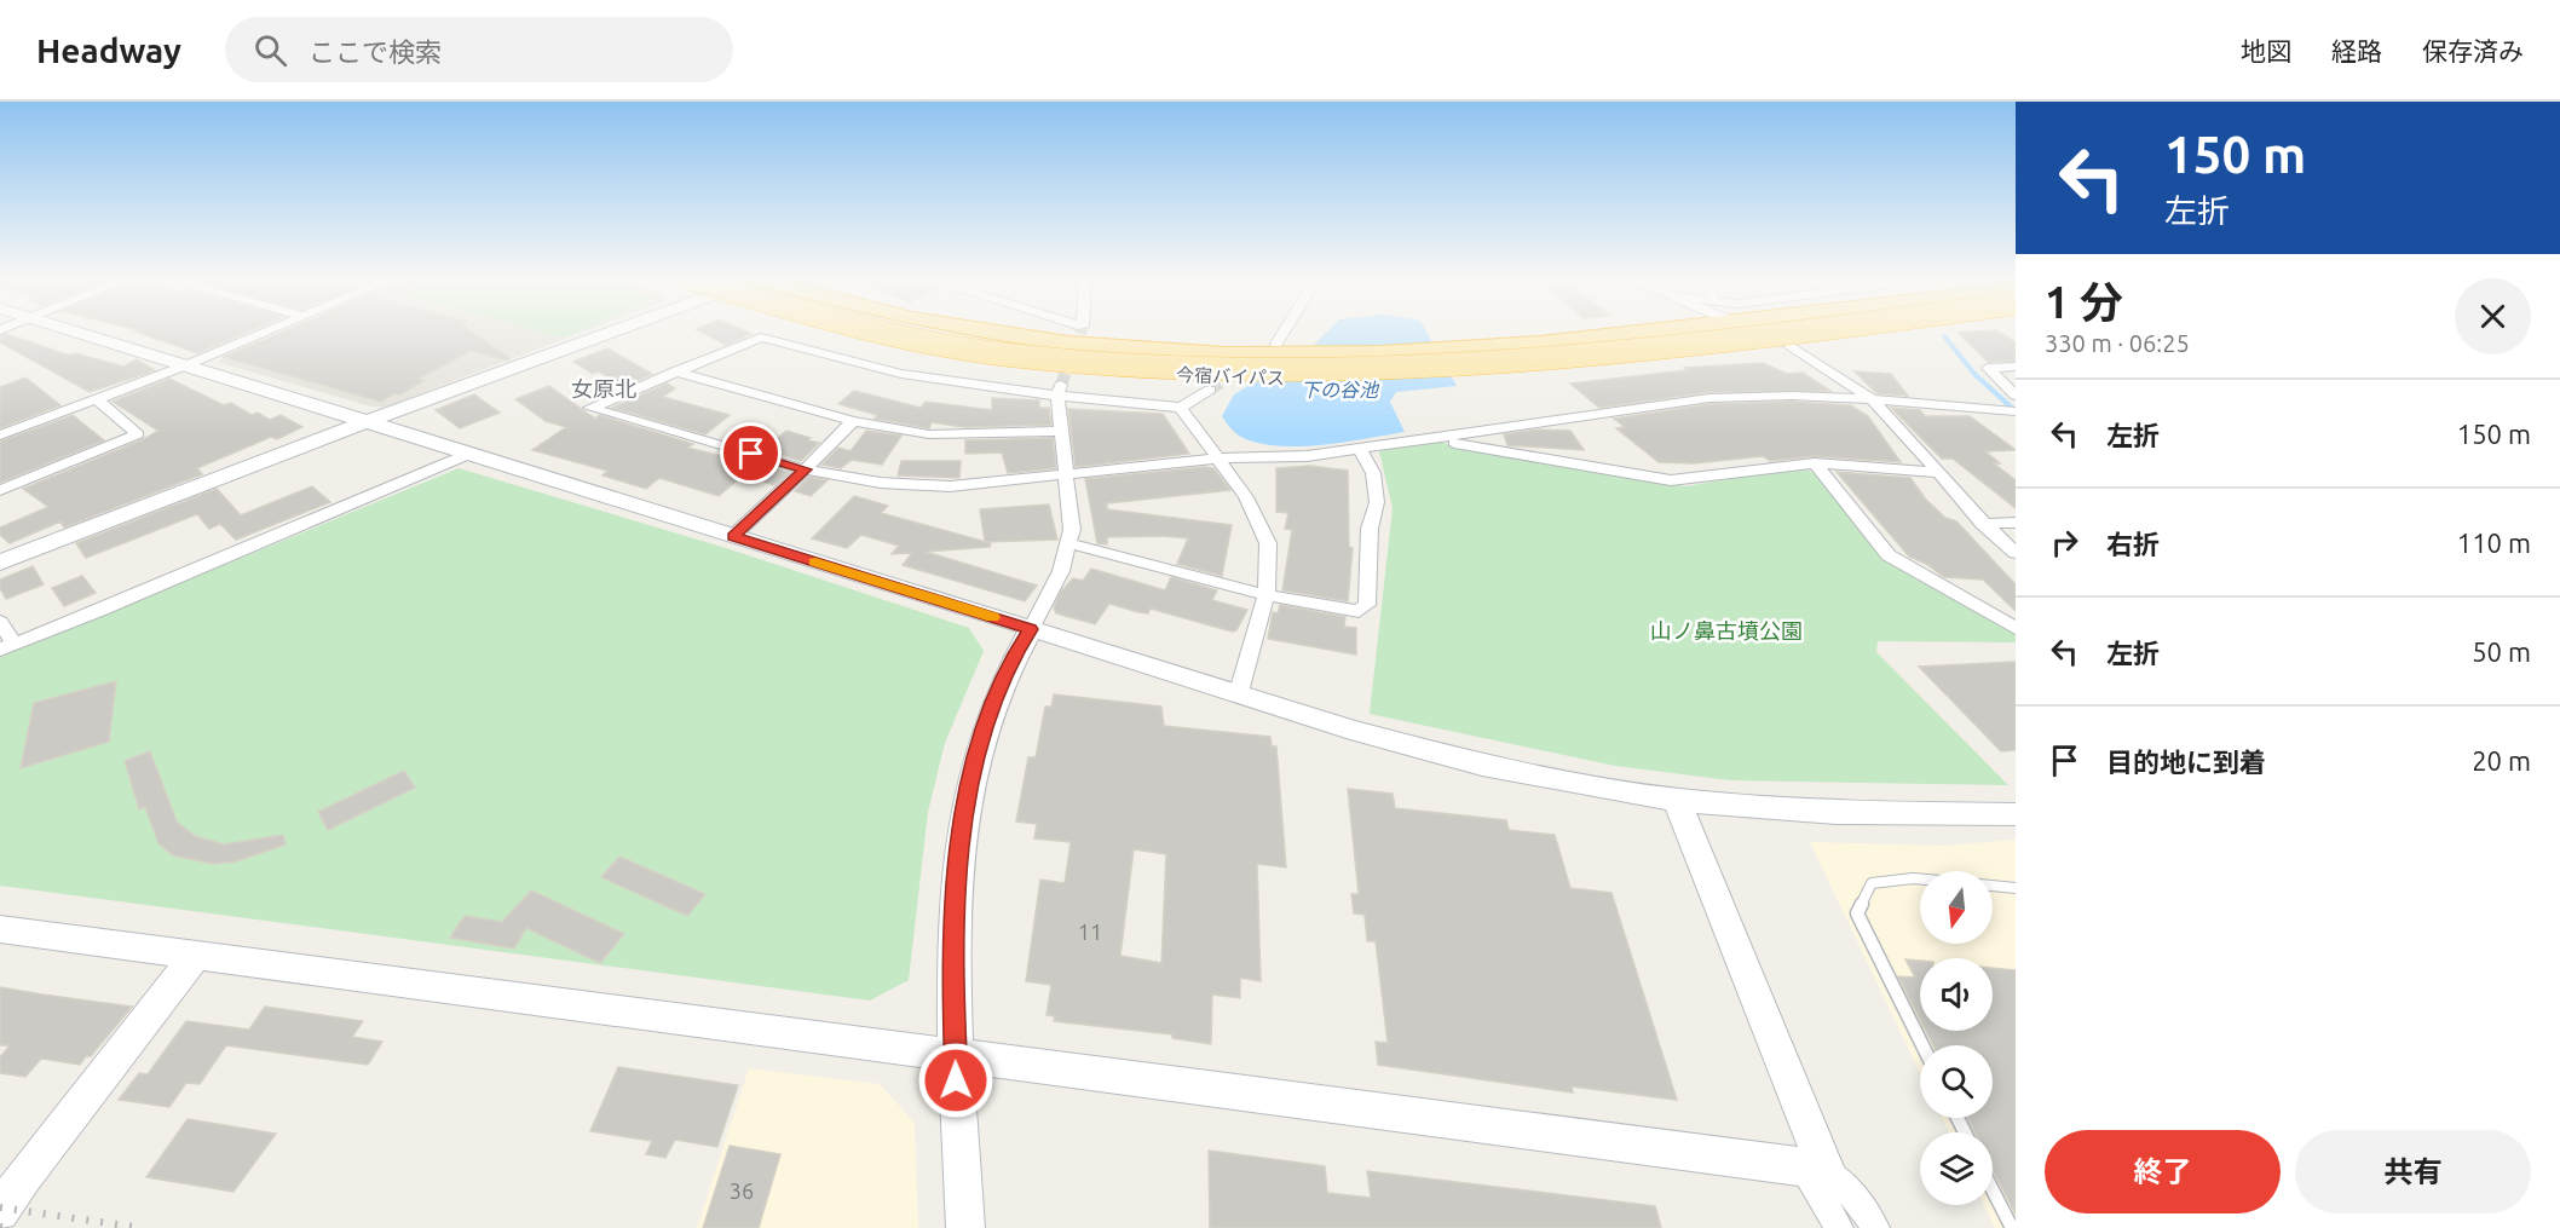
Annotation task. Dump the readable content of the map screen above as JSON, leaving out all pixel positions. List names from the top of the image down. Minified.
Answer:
{"streets":{"highway":["今宿バイパス"]},"districts":["女原北"],"water":["下の谷池"],"parks":["山ノ鼻古墳公園"],"house_numbers":["11","36"],"north":"bottom","page":{"header":"Headway","search":"ここで検索","nav":["地図","経路","保存済み"],"turn":["150 m","左折"],"heading":["1 分","330 m · 06:25"],"list":[{"name":"左折","value":"150 m"},{"name":"右折","value":"110 m"},{"name":"左折","value":"50 m"},{"name":"目的地に到着","value":"20 m"}],"buttons":["終了","共有"]}}
